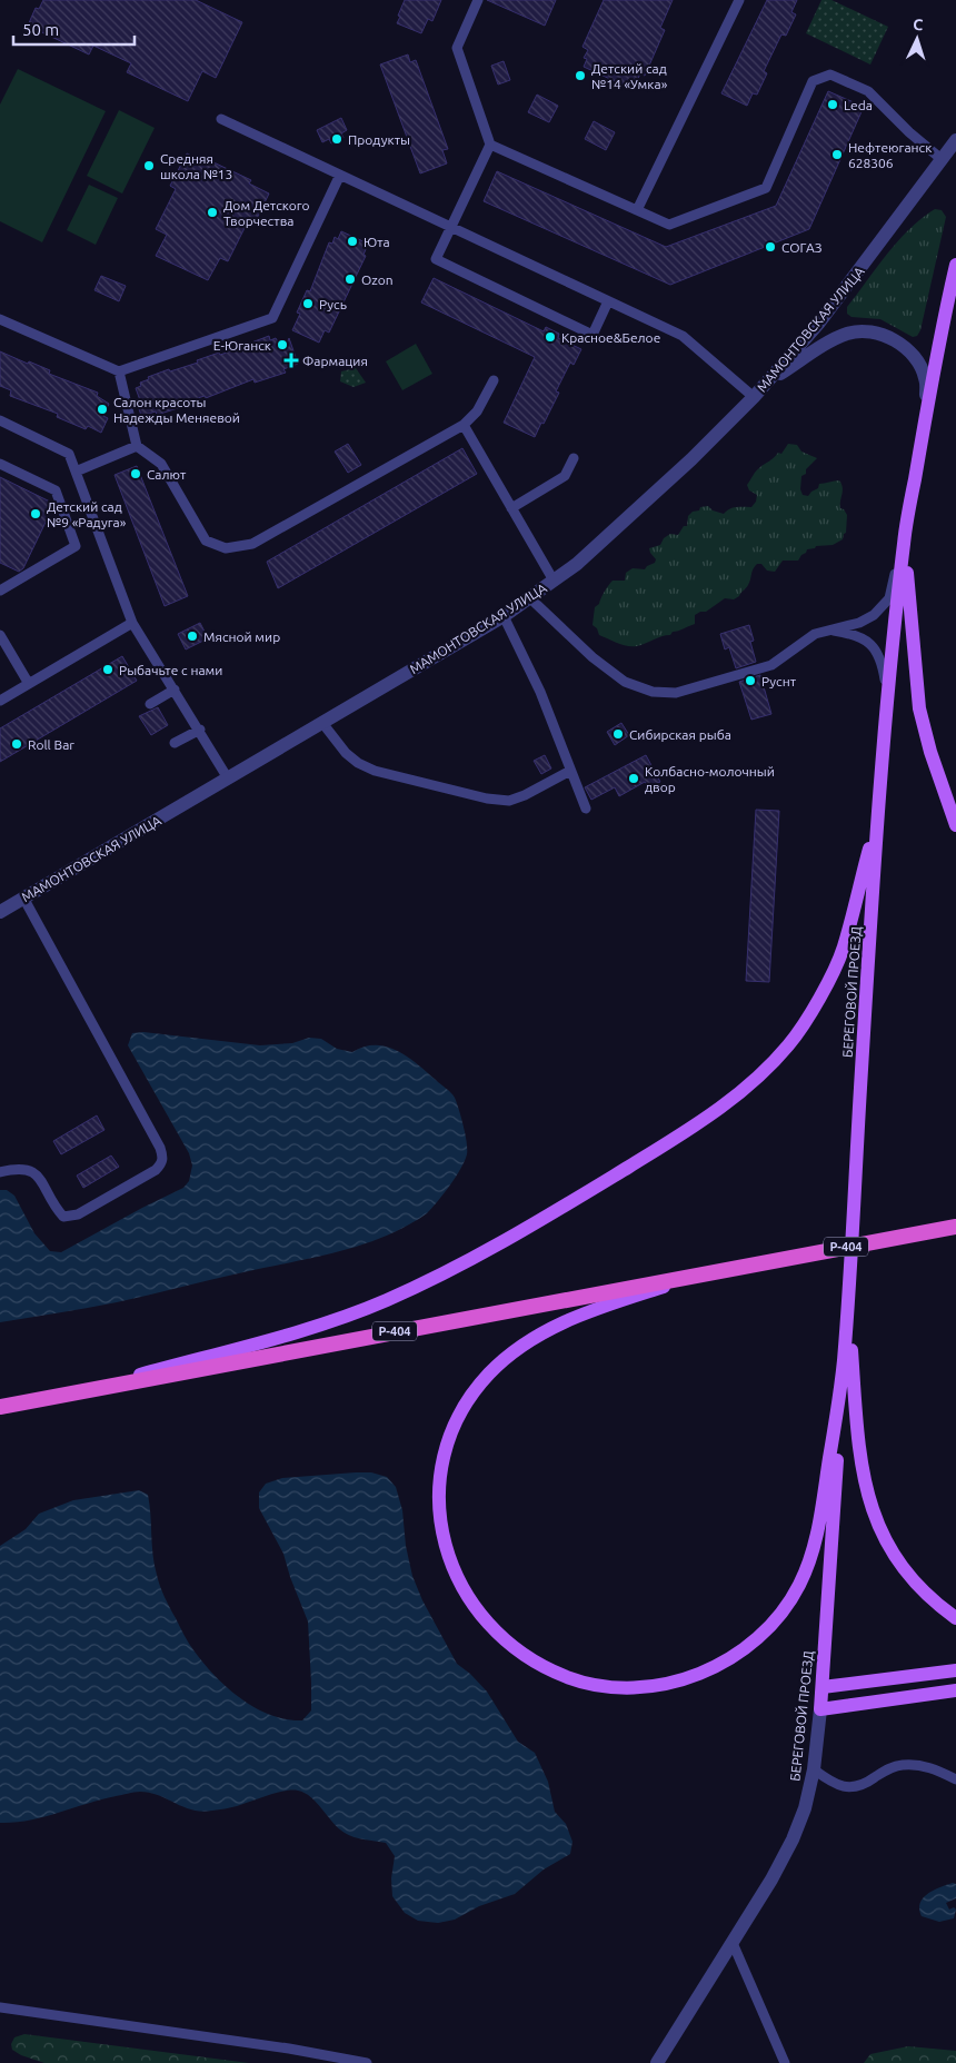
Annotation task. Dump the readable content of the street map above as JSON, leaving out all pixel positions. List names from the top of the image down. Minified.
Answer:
{"streets":{"highway":["Р-404"],"main road":["БЕРЕГОВОЙ ПРОЕЗД"],"street":["МАМОНТОВСКАЯ УЛИЦА"]},"places":{"other":["Детский сад №14 «Умка»","Leda","Продукты","Нефтеюганск 628306","Средняя школа №13","Дом Детского Творчества","Юта","СОГАЗ","Ozon","Русь","Красное&Белое","Е-Юганск","Салон красоты Надежды Меняевой","Салют","Детский сад №9 «Радуга»","Мясной мир","Рыбачьте с нами","Руснт","Сибирская рыба","Roll Bar","Колбасно-молочный двор"],"health":["Фармация"]},"scale_bar":"50 m","north":"top"}
